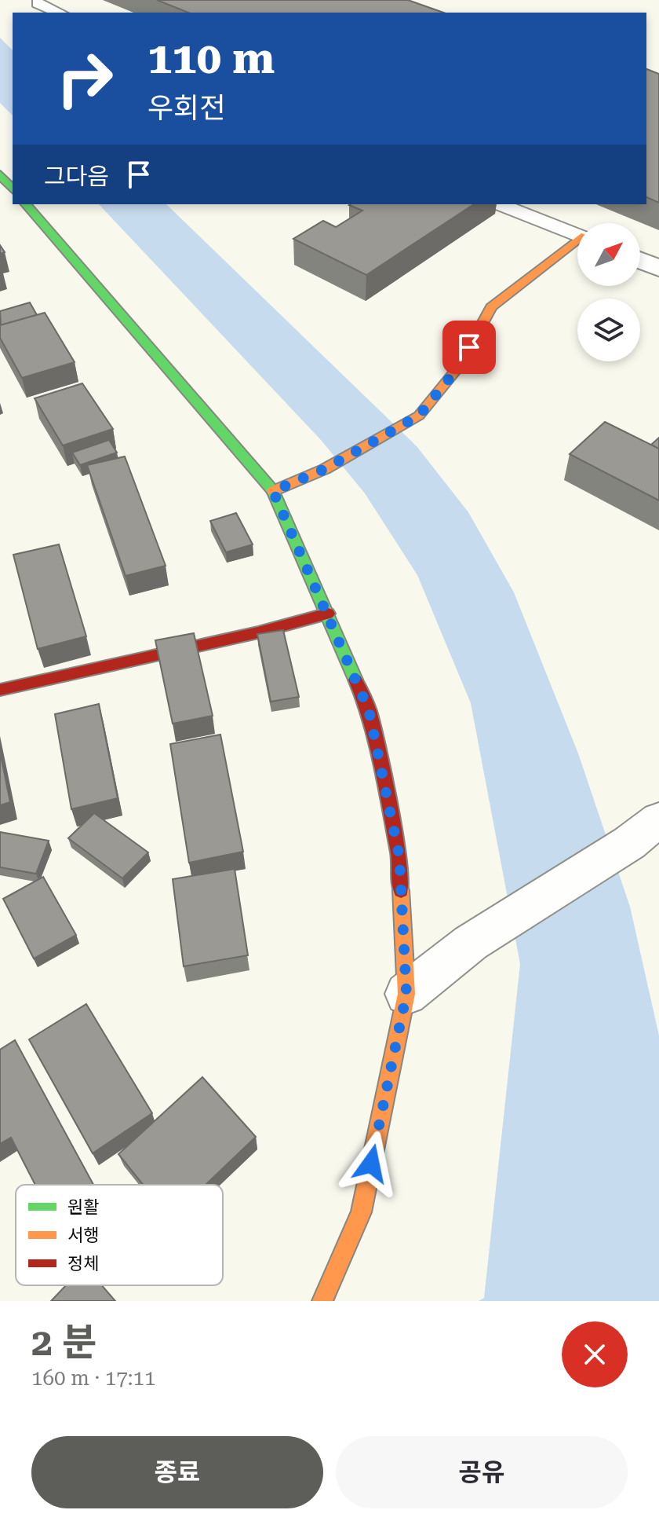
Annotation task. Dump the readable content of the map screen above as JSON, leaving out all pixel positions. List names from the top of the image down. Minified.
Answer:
{"legend":["원활","서행","정체"],"north":"top right","page":{"turn":["110 m","우회전"],"then":"그다음","heading":["2 분","160 m · 17:11"],"buttons":["종료","공유"]}}
